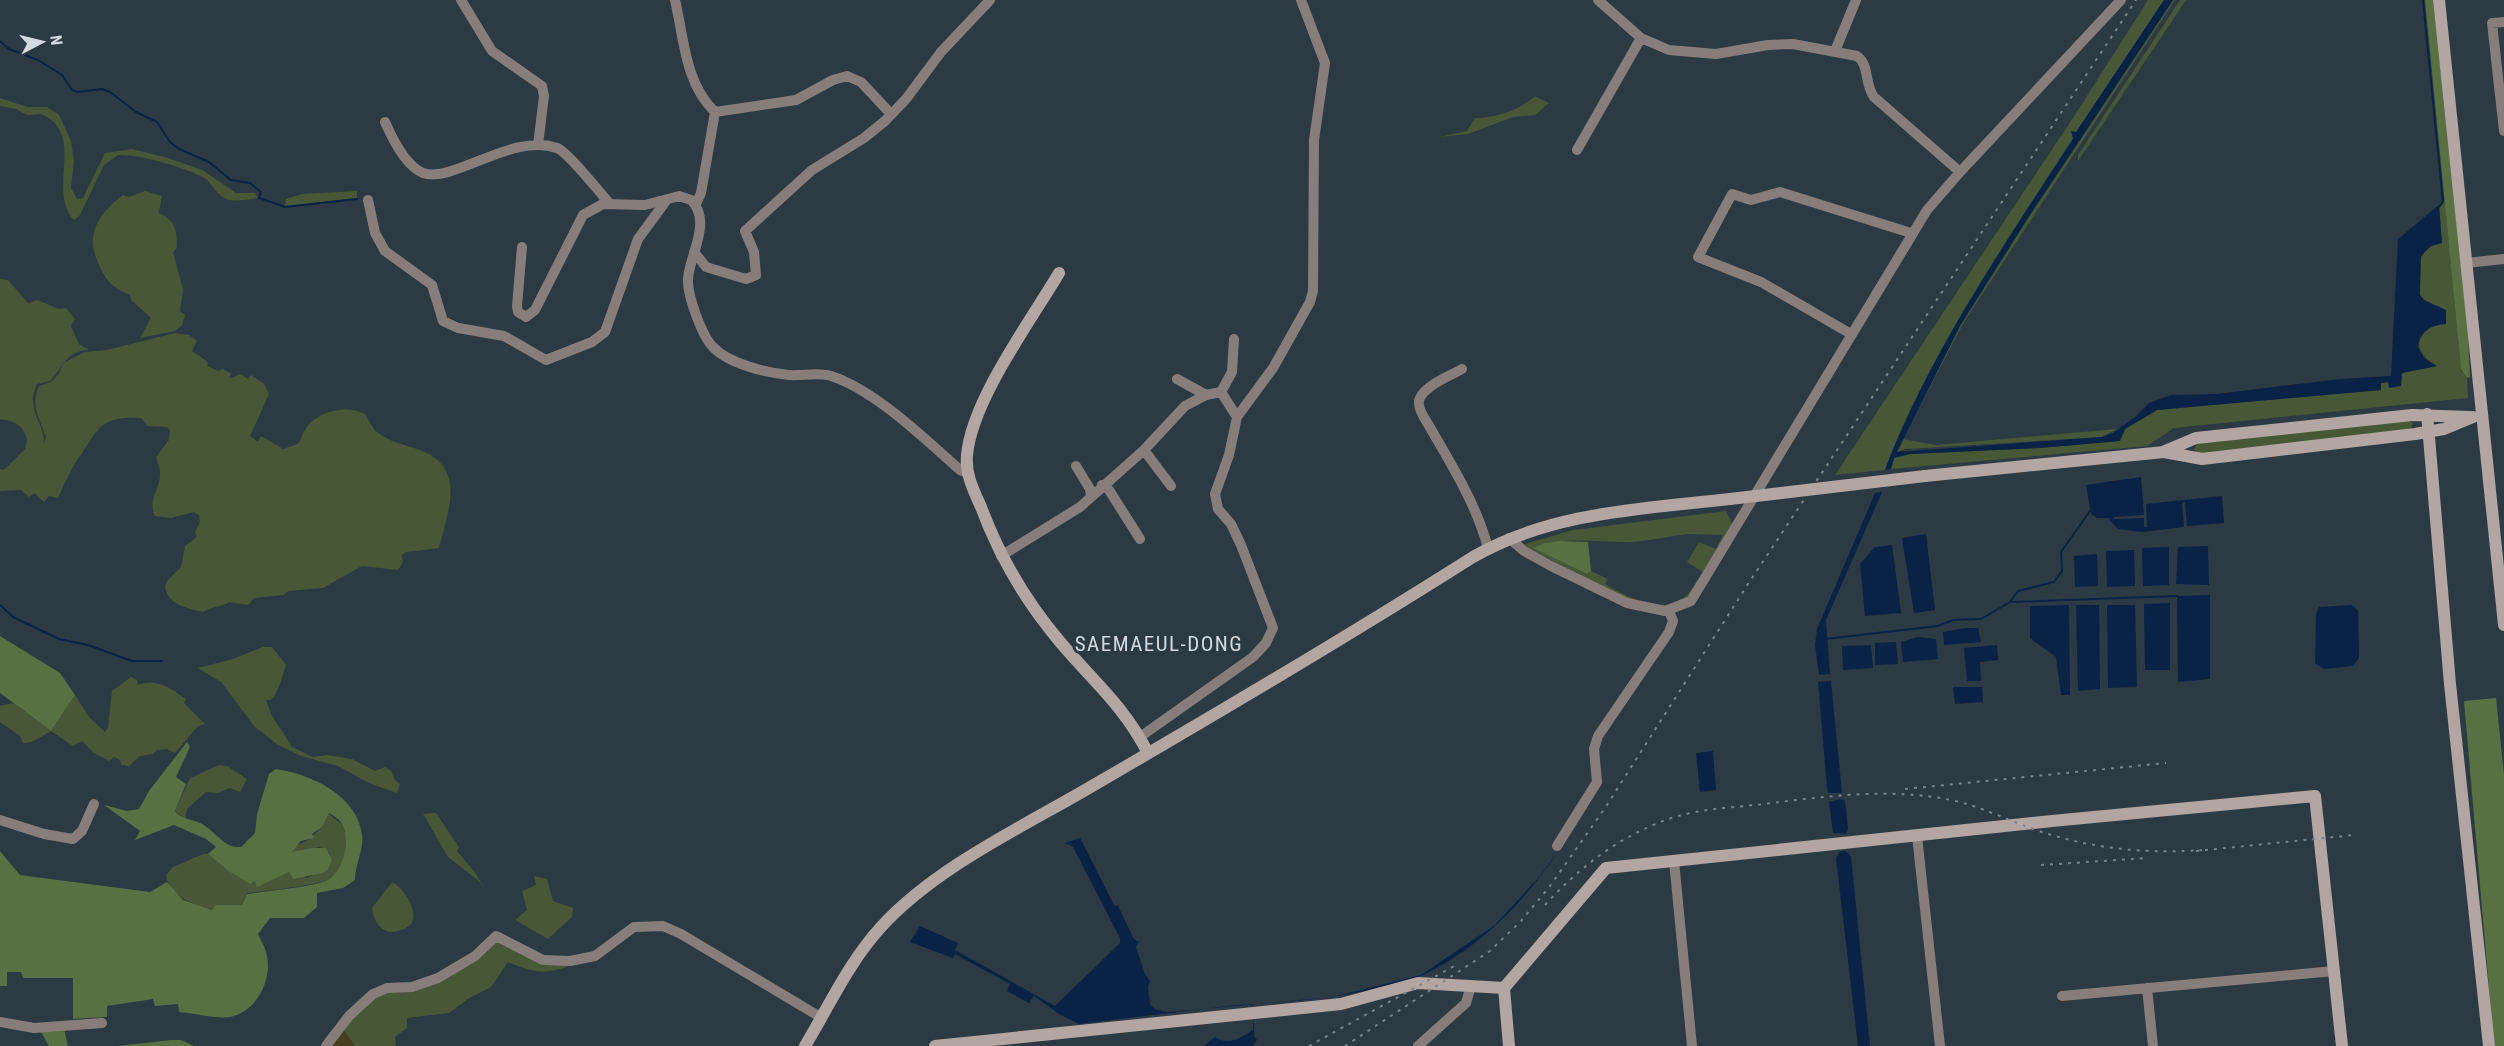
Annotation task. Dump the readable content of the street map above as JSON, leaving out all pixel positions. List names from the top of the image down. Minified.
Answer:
{"districts":["SAEMAEUL-DONG"],"north":"right"}
